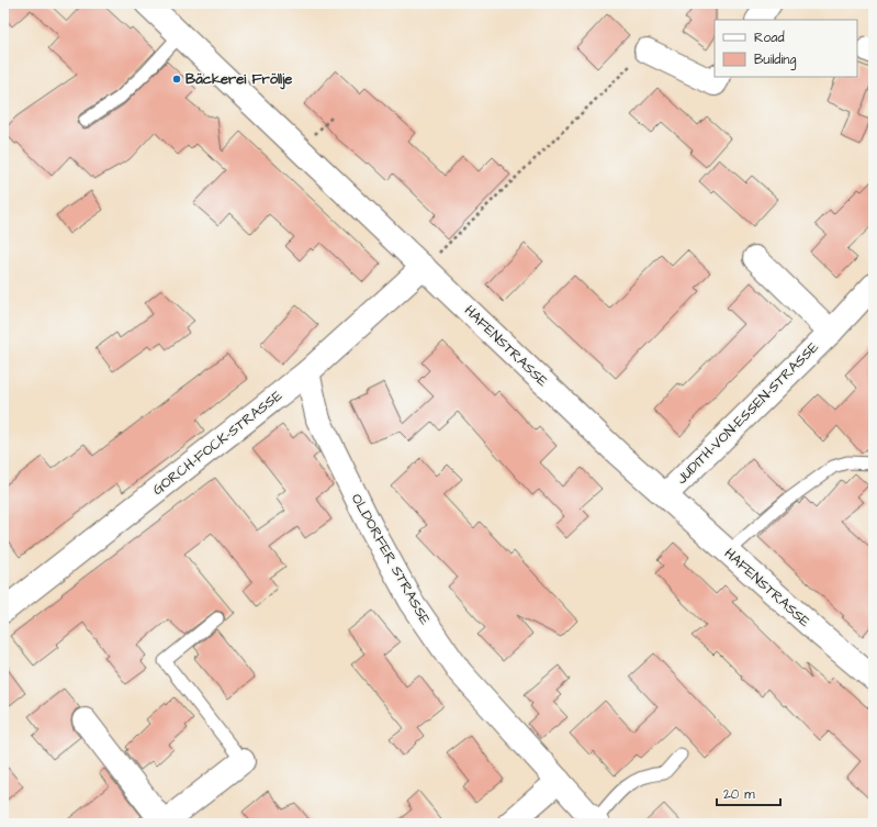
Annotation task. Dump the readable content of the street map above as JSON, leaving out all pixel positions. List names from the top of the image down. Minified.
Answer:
{"streets":{"street":["HAFENSTRASSE","JUDITH-VON-ESSEN-STRASSE","GORCH-FOCK-STRASSE","OLDORFER STRASSE"]},"crossings":[["HAFENSTRASSE","JUDITH-VON-ESSEN-STRASSE"],["HAFENSTRASSE","GORCH-FOCK-STRASSE"],["GORCH-FOCK-STRASSE","OLDORFER STRASSE"]],"places":["Bäckerei Fröllje"],"legend":["Road","Building"],"scale_bar":"20 m"}
